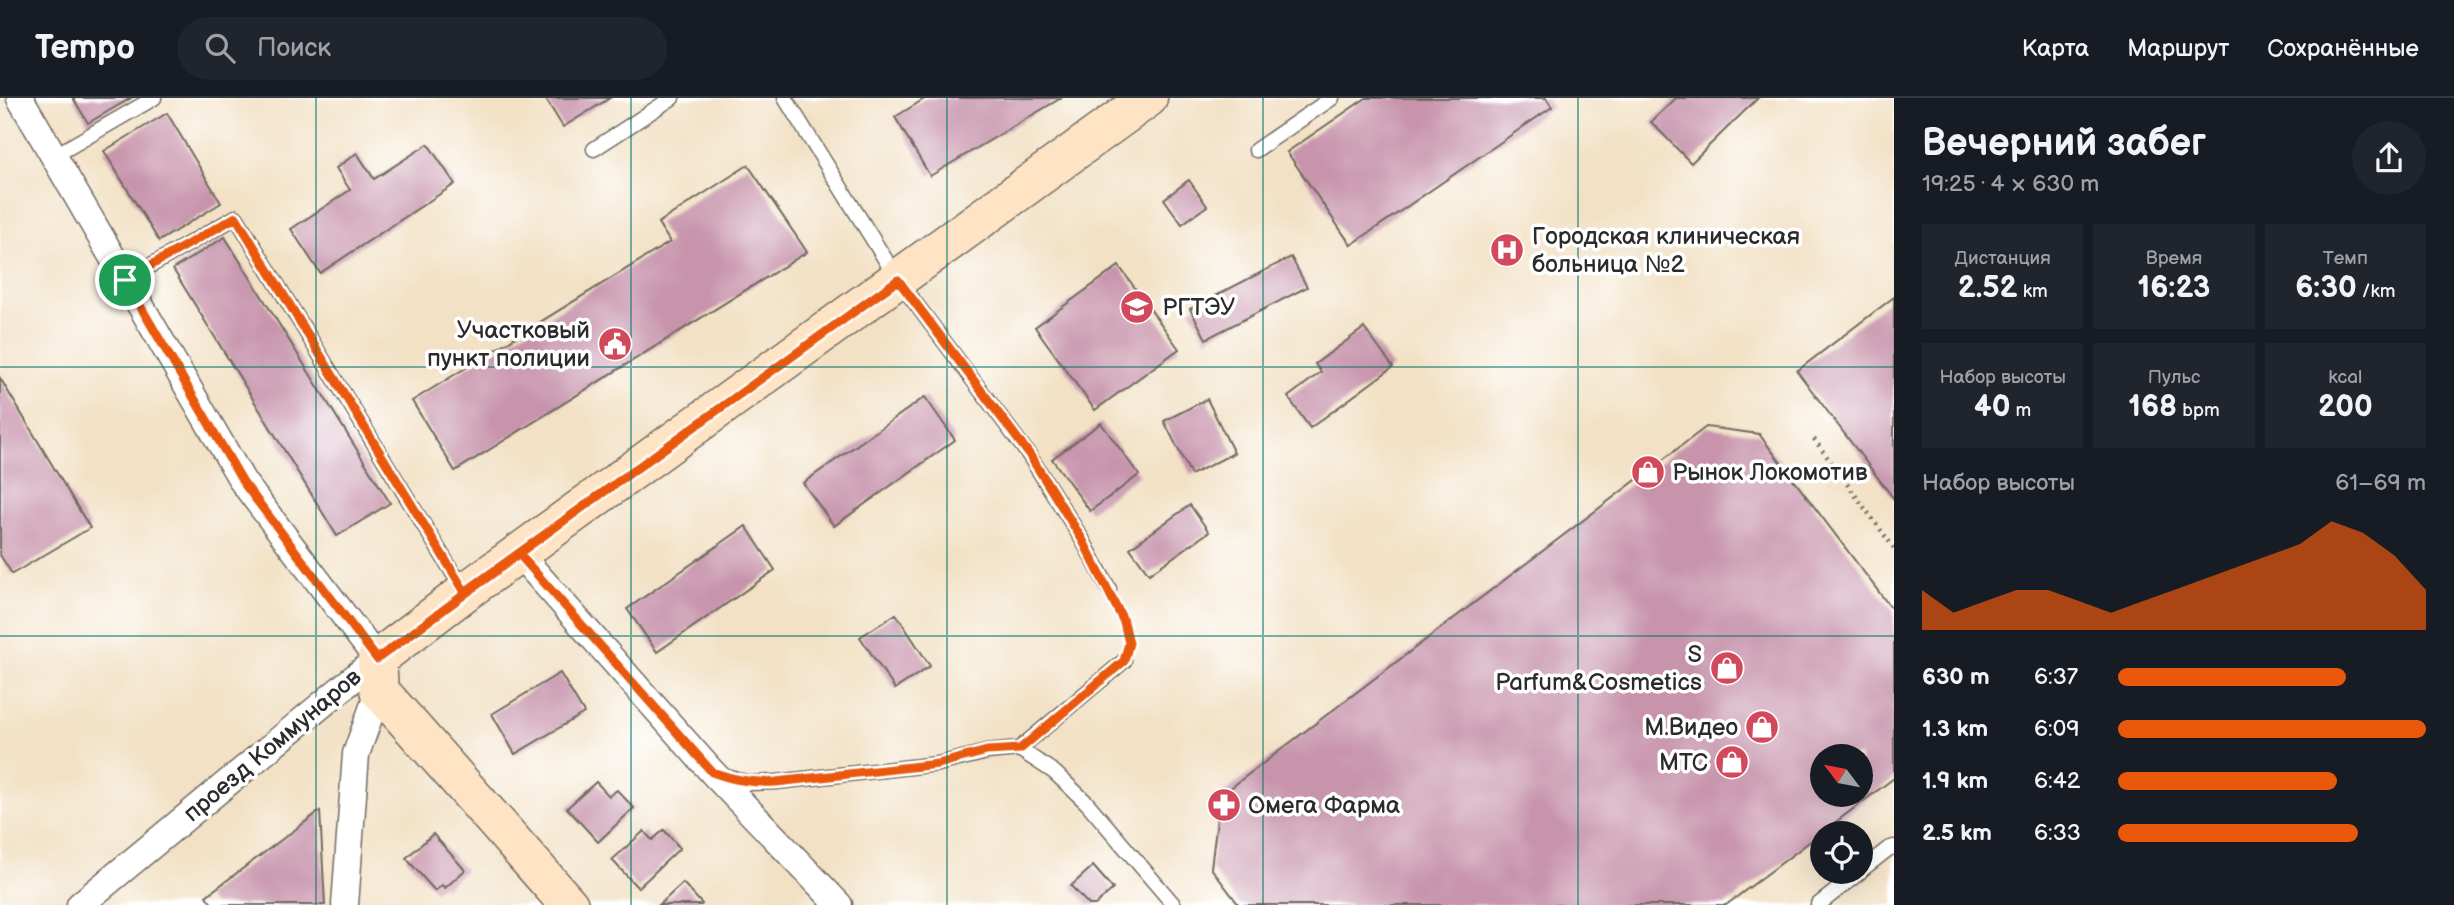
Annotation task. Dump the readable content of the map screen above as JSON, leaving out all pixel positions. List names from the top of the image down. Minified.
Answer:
{"streets":{"street":["проезд Коммунаров"]},"places":{"hospital":["Городская клиническая больница №2"],"school or university":["РГТЭУ"],"public building":["Участковый пункт полиции"],"shop":["Рынок Локомотив","S Parfum&Cosmetics","М.Видео","МТС"],"pharmacy":["Омега Фарма"]},"north":"top left","page":{"header":"Tempo","search":"Поиск","nav":["Карта","Маршрут","Сохранённые"],"heading":["Вечерний забег","19:25 · 4 × 630 m"],"stats":[["Дистанция","2.52 km"],["Время","16:23"],["Темп","6:30 /km"],["Набор высоты","40 m"],["Пульс","168 bpm"],["kcal","200"]],"chart":["Набор высоты","61–69 m"],"list":[{"name":"630 m","note":"6:37"},{"name":"1.3 km","note":"6:09"},{"name":"1.9 km","note":"6:42"},{"name":"2.5 km","note":"6:33"}]}}
